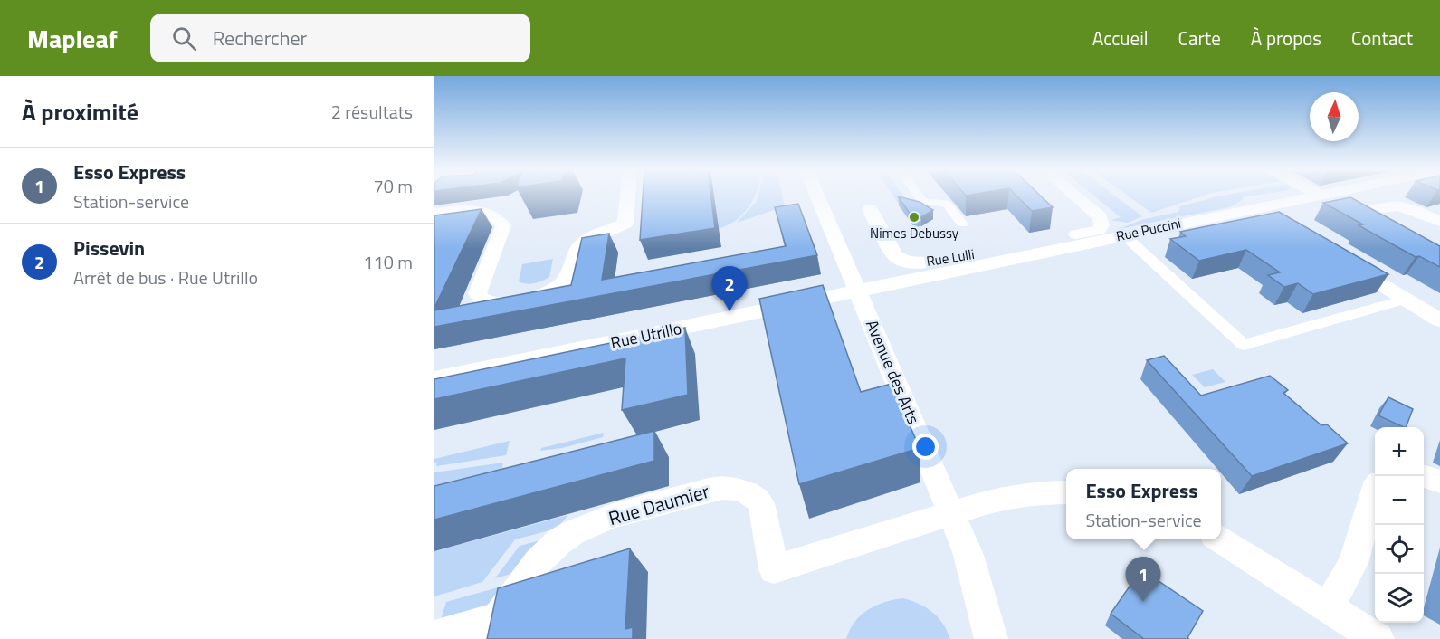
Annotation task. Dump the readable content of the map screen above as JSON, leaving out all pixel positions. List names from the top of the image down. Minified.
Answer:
{"streets":{"street":["Rue Puccini","Rue Lulli","Rue Utrillo","Avenue des Arts","Rue Daumier"]},"crossings":[["Rue Puccini","Rue Utrillo"],["Rue Puccini","Avenue des Arts"],["Rue Utrillo","Avenue des Arts"],["Avenue des Arts","Rue Daumier"]],"places":["Nimes Debussy"],"north":"top","page":{"header":"Mapleaf","search":"Rechercher","nav":["Accueil","Carte","À propos","Contact"],"heading":["À proximité","2 résultats"],"list":[{"mark":"1","name":"Esso Express","note":"Station-service","value":"70 m"},{"mark":"2","name":"Pissevin","note":"Arrêt de bus · Rue Utrillo","value":"110 m"}],"pins":["2","1"],"map_buttons":["+","−"],"popup":["Esso Express","Station-service"]}}
